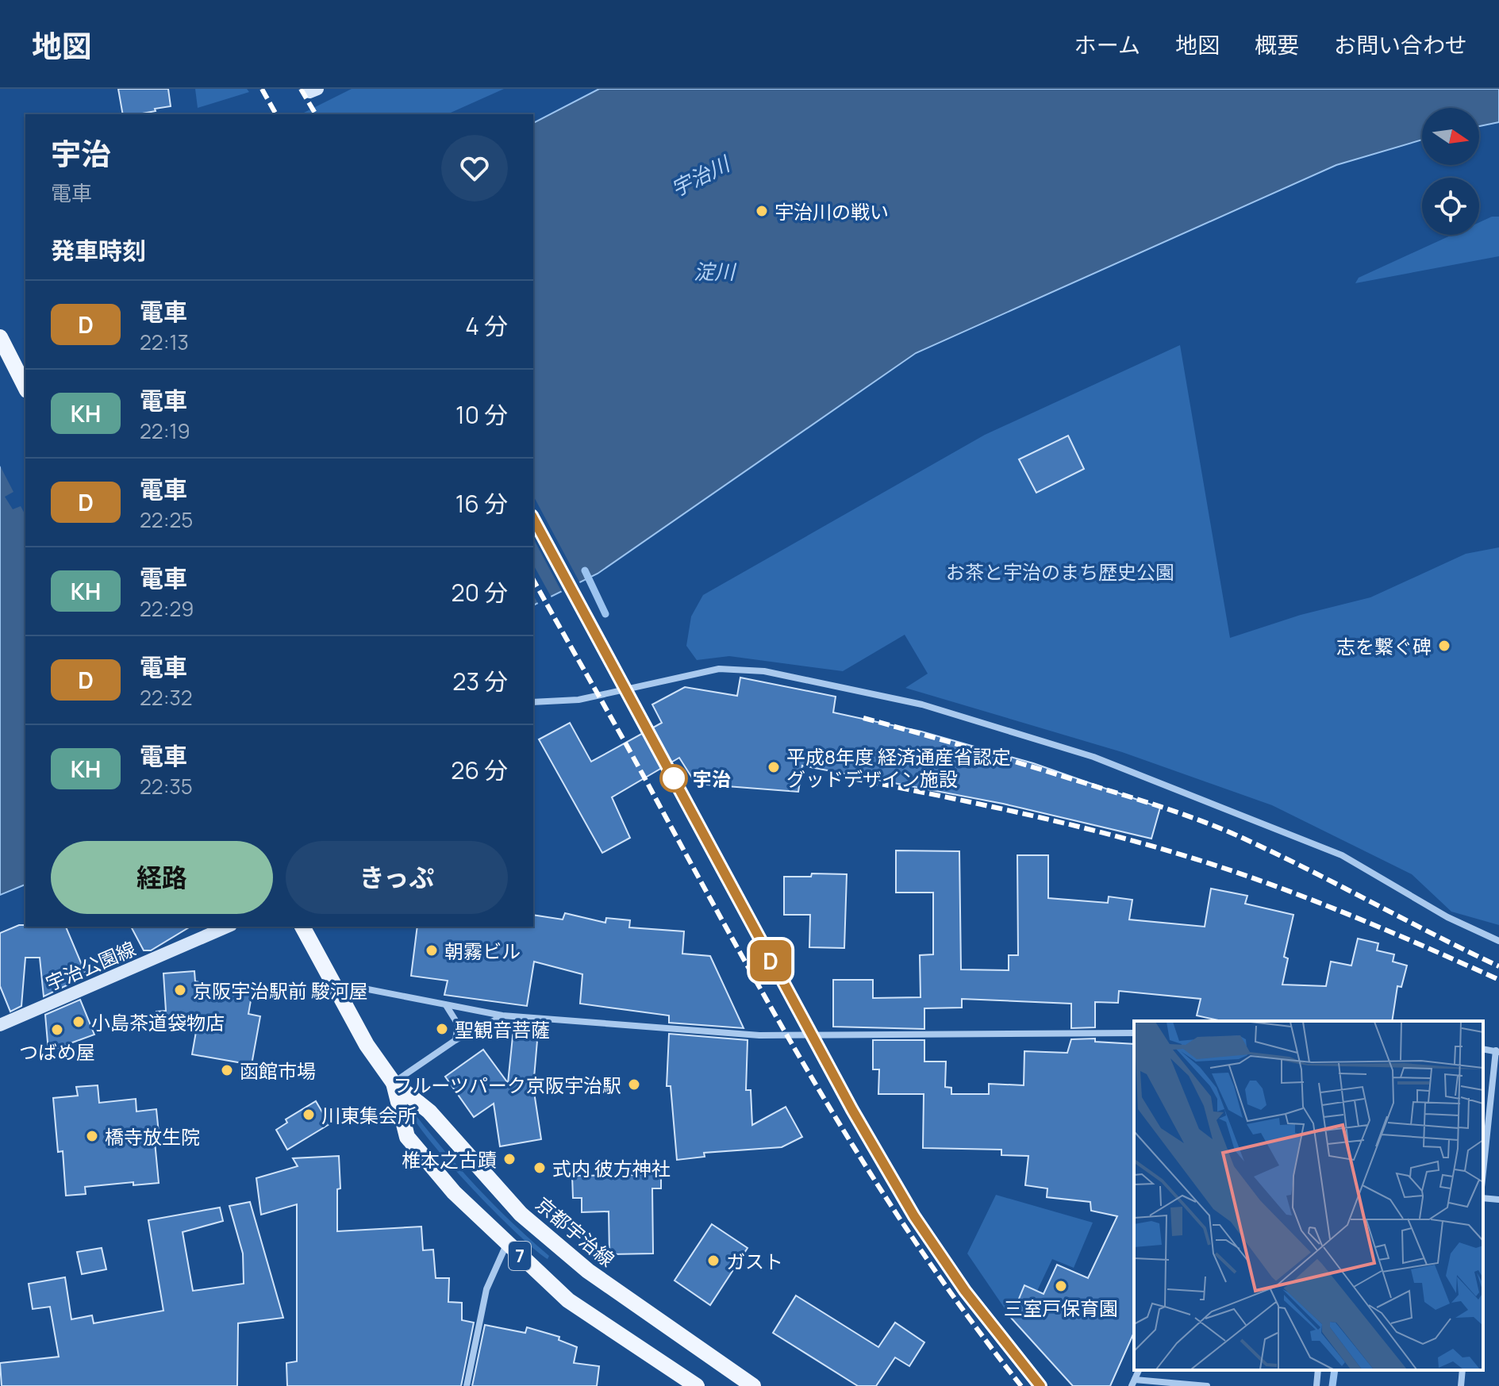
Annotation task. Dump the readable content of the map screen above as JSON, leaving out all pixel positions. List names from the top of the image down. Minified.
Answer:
{"streets":{"main road":["宇治公園線","京都宇治線","7"]},"water":["宇治川","淀川"],"parks":["お茶と宇治のまち歴史公園"],"places":["宇治川の戦い","志を繋ぐ碑","平成8年度 経済通産省認定 グッドデザイン施設","宇治","朝霧ビル","京阪宇治駅前 駿河屋","小島茶道袋物店","聖観音菩薩","つばめ屋","函館市場","フルーツパーク京阪宇治駅","川東集会所","橋寺放生院","椎本之古蹟","式内 彼方神社","ガスト","三室戸保育園"],"north":"right","page":{"header":"地図","nav":["ホーム","地図","概要","お問い合わせ"],"on_map":"D","heading":[["宇治","電車"],"発車時刻"],"list":[{"mark":"D","name":"電車","note":"22:13","value":"4 分"},{"mark":"KH","name":"電車","note":"22:19","value":"10 分"},{"mark":"D","name":"電車","note":"22:25","value":"16 分"},{"mark":"KH","name":"電車","note":"22:29","value":"20 分"},{"mark":"D","name":"電車","note":"22:32","value":"23 分"},{"mark":"KH","name":"電車","note":"22:35","value":"26 分"}],"buttons":["経路","きっぷ"]}}
